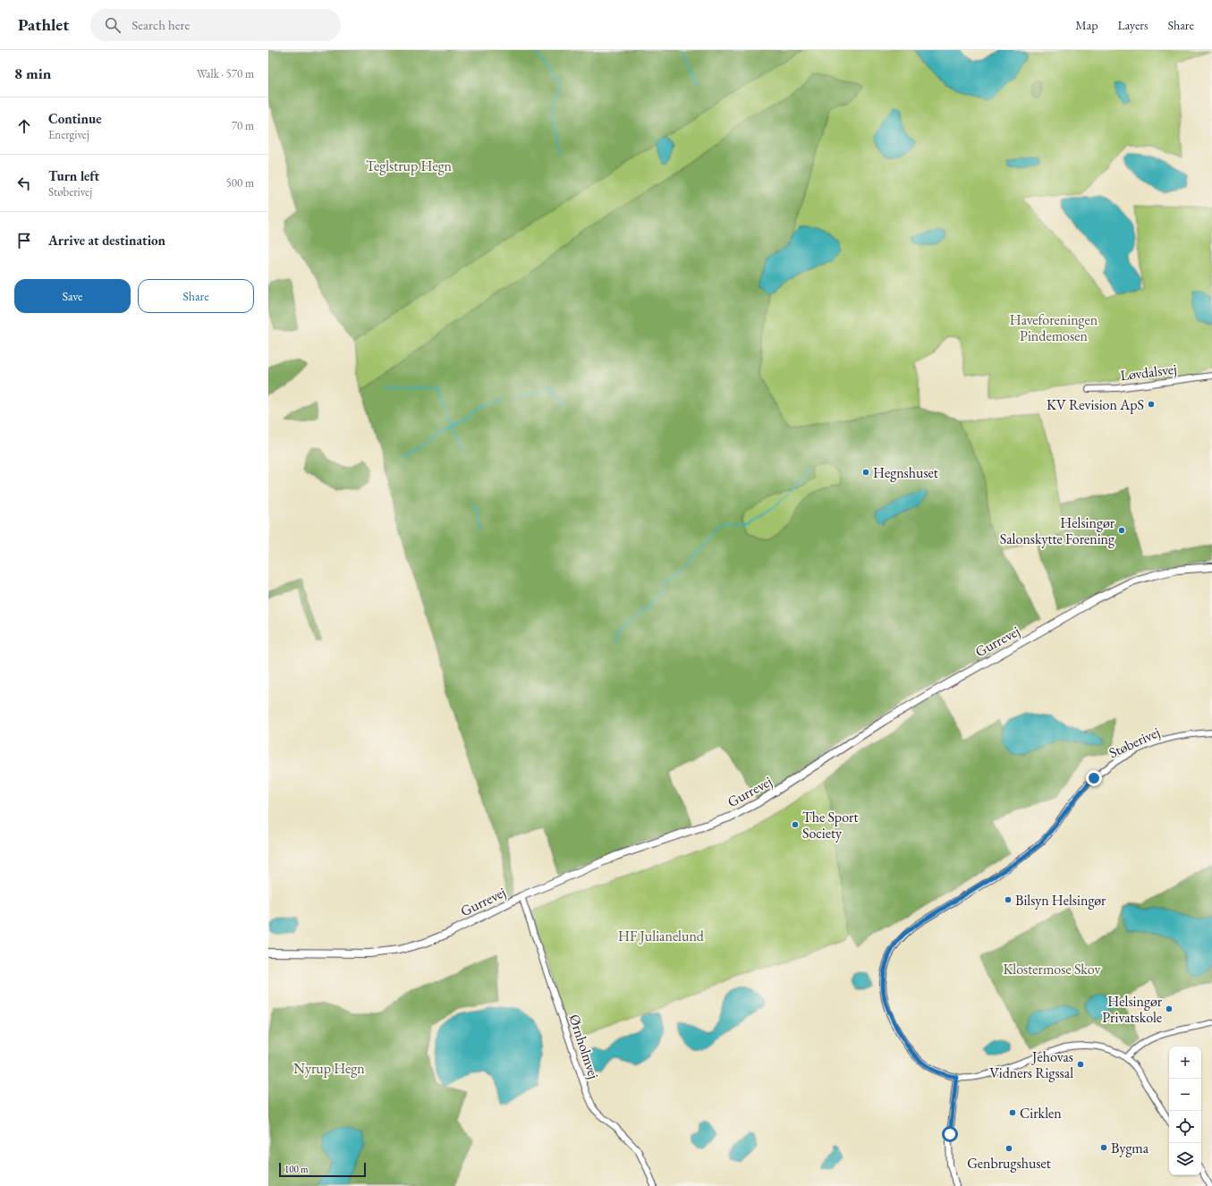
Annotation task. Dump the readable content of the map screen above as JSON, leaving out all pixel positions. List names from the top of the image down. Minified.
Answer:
{"streets":{"street":["Løvdalsvej","Gurrevej","Støberivej","Ørnholmvej"]},"crossings":[["Gurrevej","Ørnholmvej"]],"parks":["Teglstrup Hegn","Haveforeningen Pindemosen","HF Julianelund","Klostermose Skov","Nyrup Hegn"],"places":["KV Revision ApS","Hegnshuset","Helsingør Salonskytte Forening","The Sport Society","Bilsyn Helsingør","Helsingør Privatskole","Jehovas Vidners Rigssal","Cirklen","Bygma","Genbrugshuset"],"scale_bar":"100 m","page":{"header":"Pathlet","search":"Search here","nav":["Map","Layers","Share"],"heading":["8 min","Walk · 570 m"],"list":[["Continue","Energivej","70 m"],["Turn left","Støberivej","500 m"],"Arrive at destination"],"buttons":["Save","Share"],"map_buttons":["+","−"],"scale":"100 m"}}
